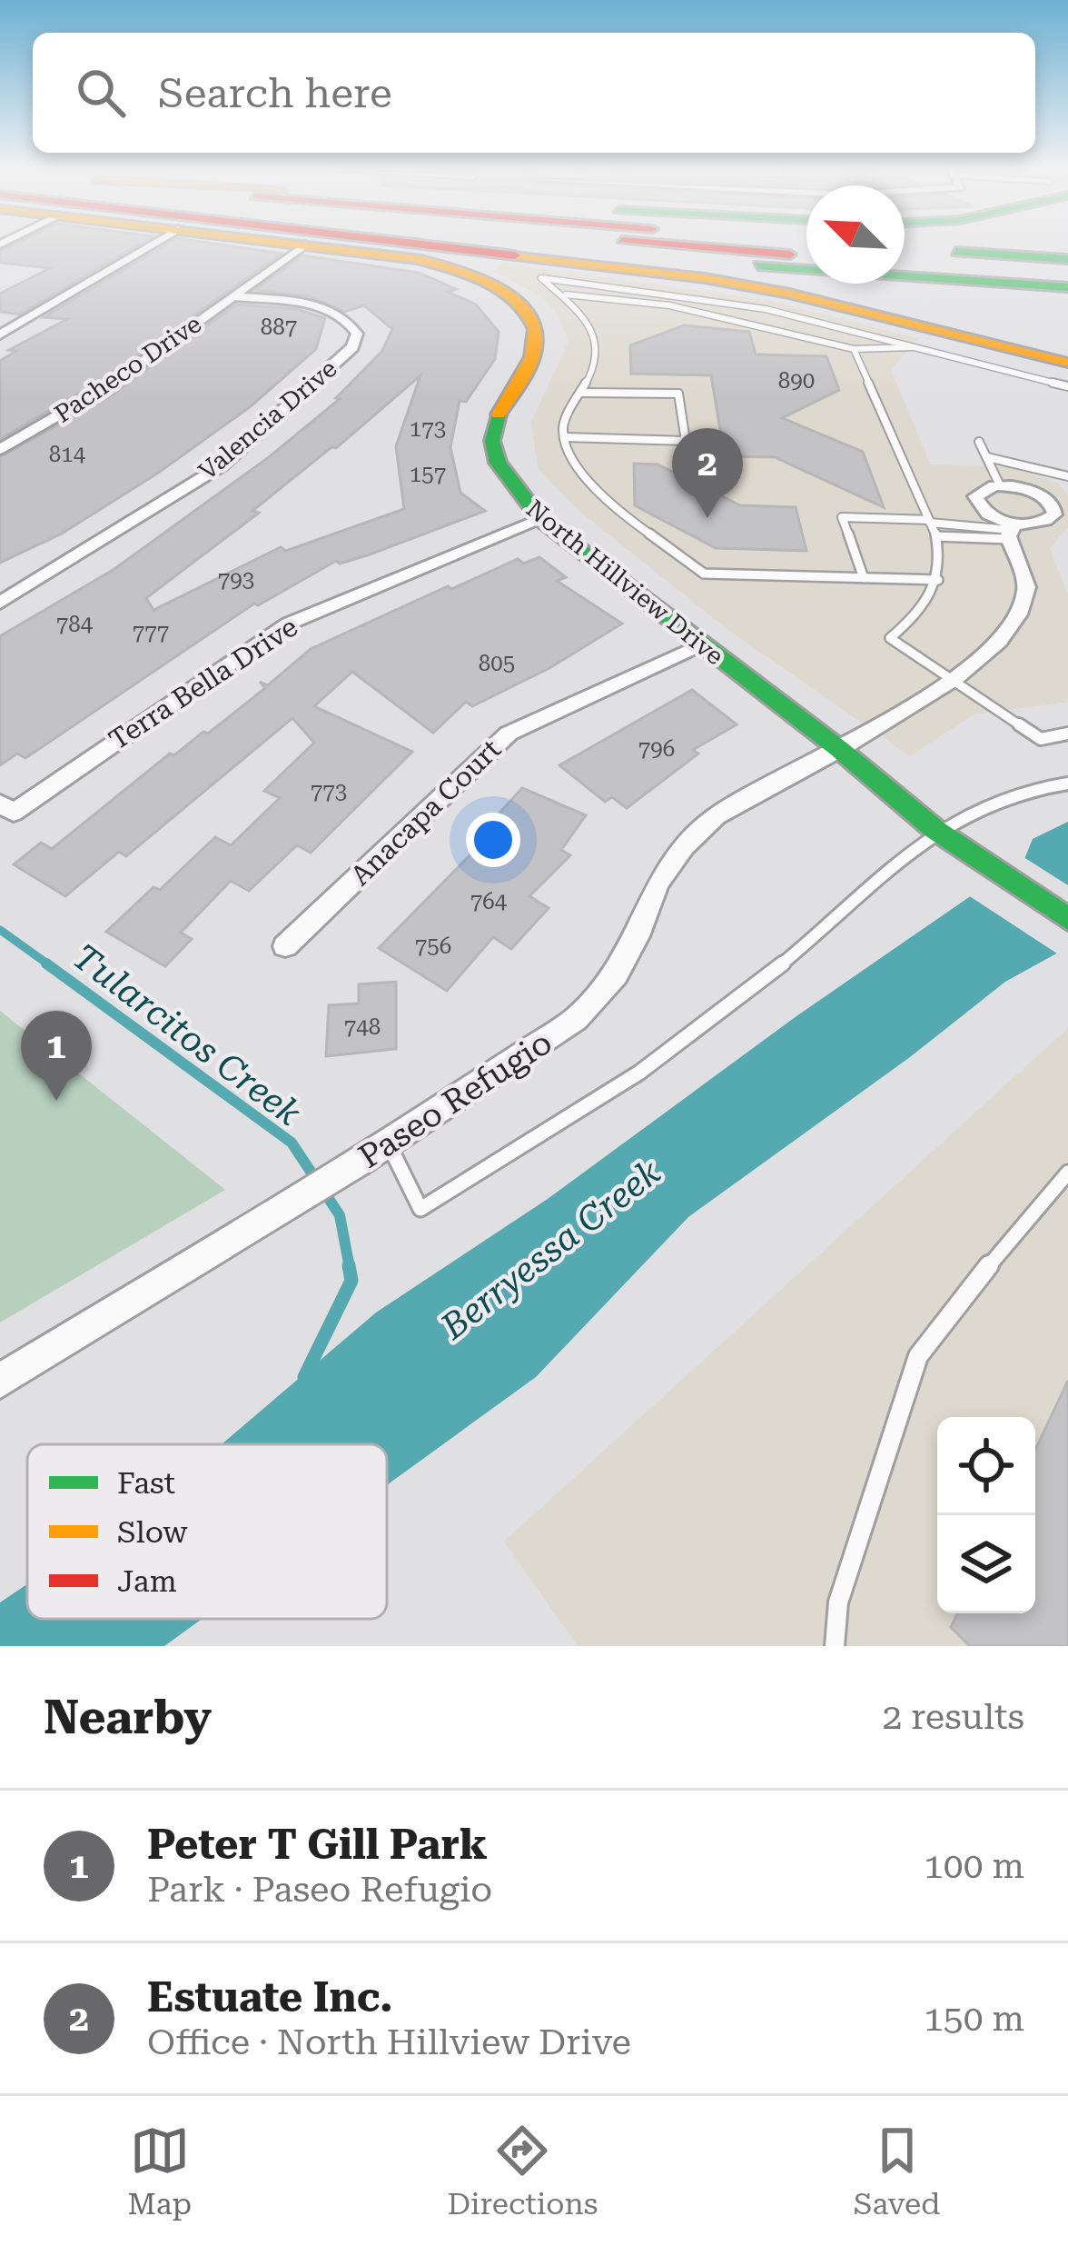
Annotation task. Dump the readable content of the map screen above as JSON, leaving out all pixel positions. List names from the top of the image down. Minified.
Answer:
{"streets":{"main road":["North Hillview Drive"],"street":["Pacheco Drive","Valencia Drive","Terra Bella Drive","Anacapa Court","Paseo Refugio"]},"crossings":[["Pacheco Drive","Valencia Drive"],["North Hillview Drive","Terra Bella Drive"],["North Hillview Drive","Anacapa Court"],["North Hillview Drive","Paseo Refugio"]],"water":["Tularcitos Creek","Berryessa Creek"],"house_numbers":["887","890","173","814","157","793","784","777","805","796","773","764","756","748"],"legend":["Fast","Slow","Jam"],"north":"top left","page":{"search":"Search here","pins":["2","1"],"heading":["Nearby","2 results"],"list":[{"mark":"1","name":"Peter T Gill Park","note":"Park · Paseo Refugio","value":"100 m"},{"mark":"2","name":"Estuate Inc.","note":"Office · North Hillview Drive","value":"150 m"}],"nav":["Map","Directions","Saved"]}}
